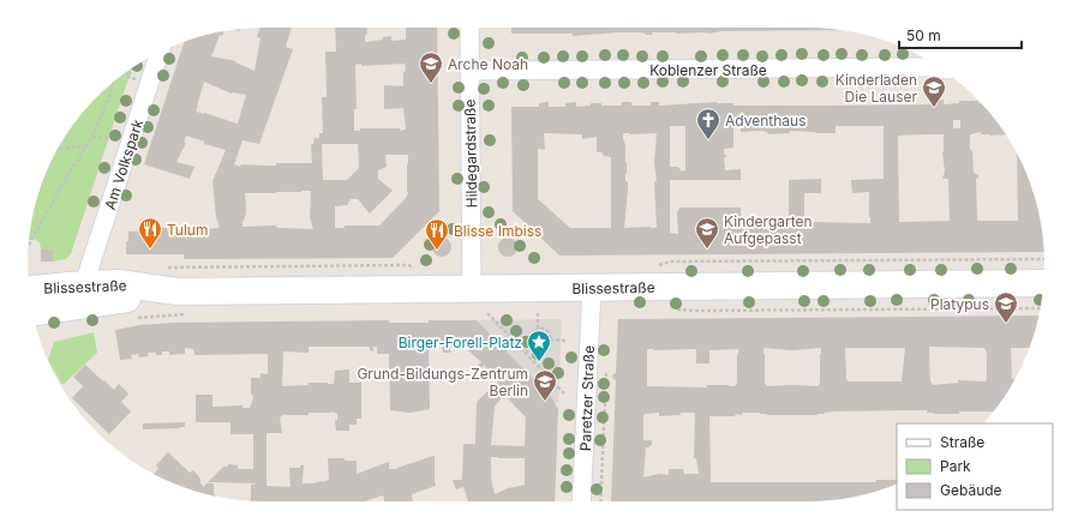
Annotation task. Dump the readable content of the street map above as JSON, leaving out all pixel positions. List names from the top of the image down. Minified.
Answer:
{"streets":{"main road":["Blissestraße"],"street":["Koblenzer Straße","Hildegardstraße","Am Volkspark","Paretzer Straße"]},"crossings":[["Koblenzer Straße","Hildegardstraße"],["Hildegardstraße","Blissestraße"],["Am Volkspark","Blissestraße"],["Blissestraße","Paretzer Straße"]],"places":{"school or university":["Arche Noah","Kinderladen Die Lauser","Kindergarten Aufgepasst","Platypus","Grund-Bildungs-Zentrum Berlin"],"church":["Adventhaus"],"restaurant":["Tulum","Blisse Imbiss"],"place":["Birger-Forell-Platz"]},"legend":["Straße","Park","Gebäude"],"scale_bar":"50 m"}
